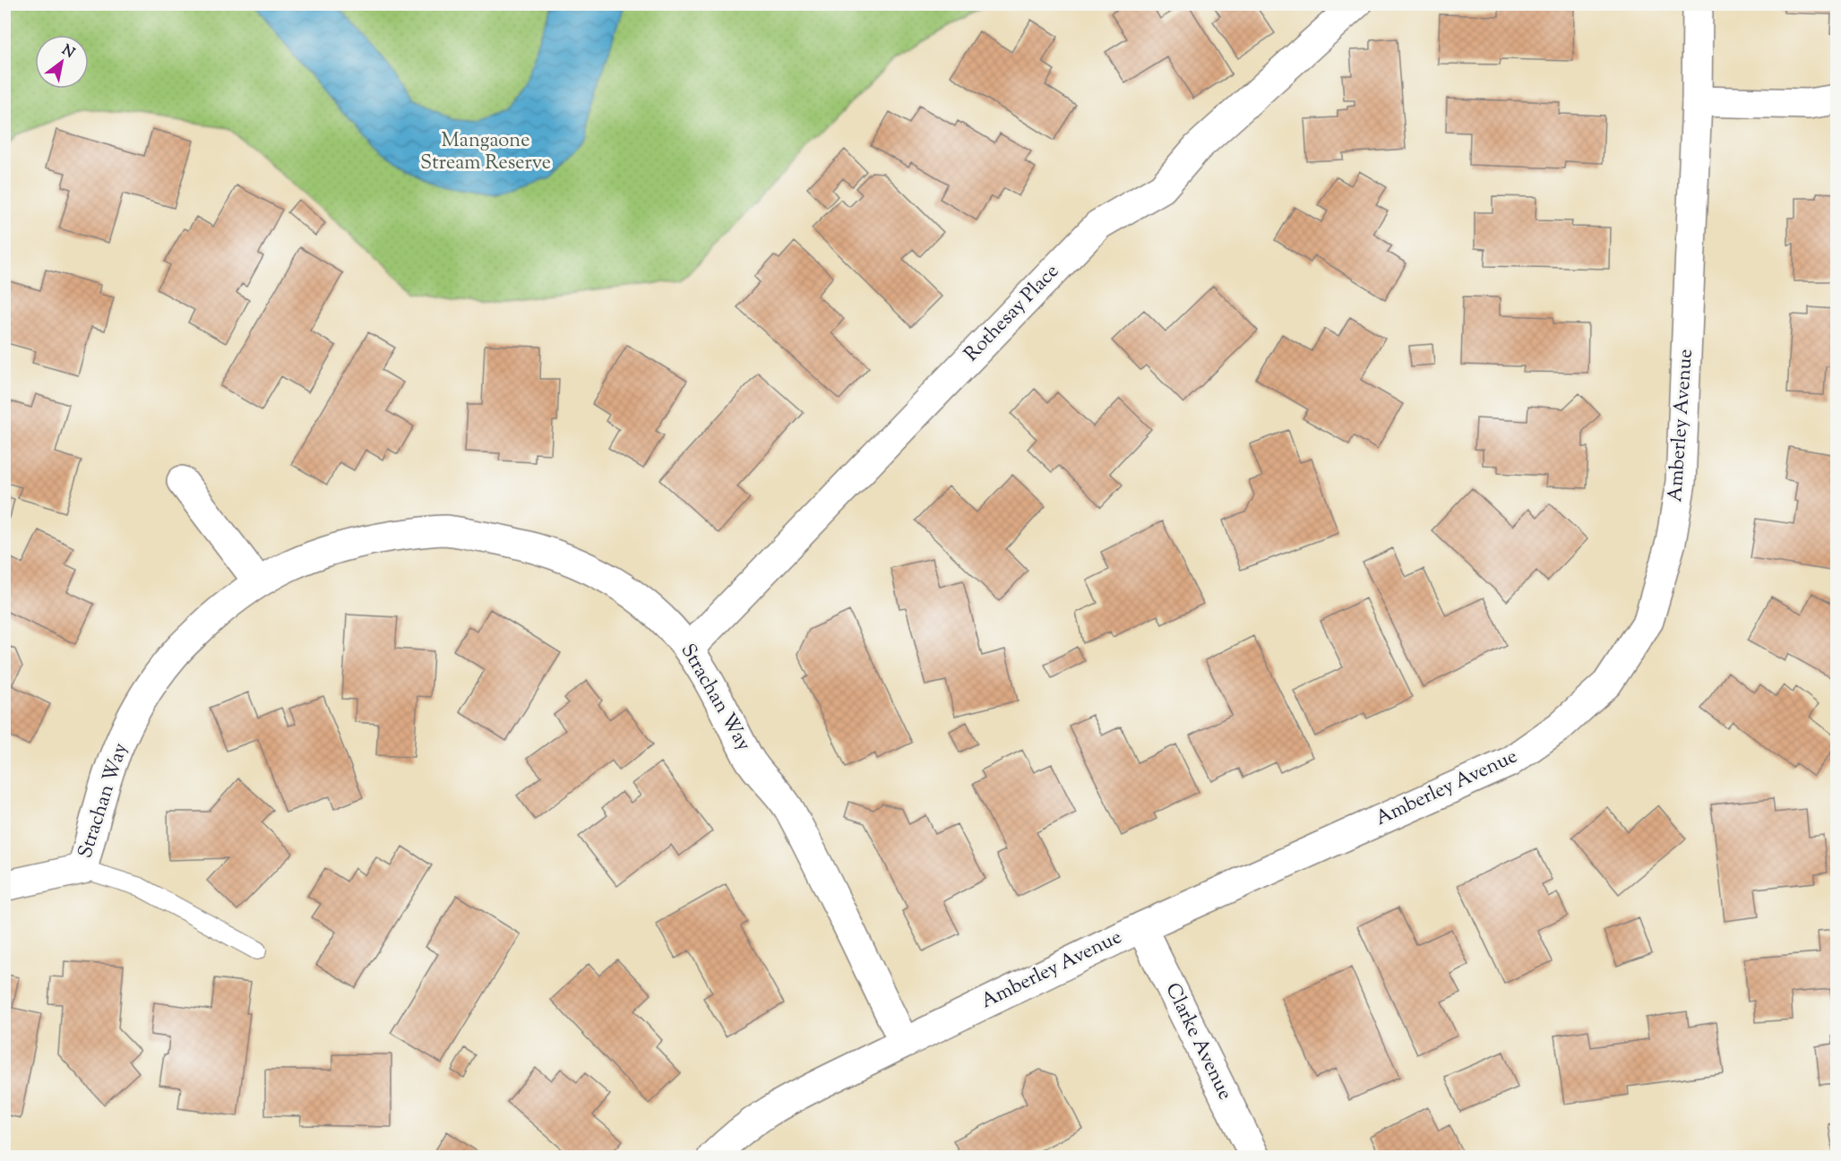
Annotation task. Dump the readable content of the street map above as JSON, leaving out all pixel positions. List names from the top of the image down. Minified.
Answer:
{"streets":{"street":["Rothesay Place","Amberley Avenue","Strachan Way","Clarke Avenue"]},"crossings":[["Rothesay Place","Strachan Way"],["Amberley Avenue","Strachan Way"],["Amberley Avenue","Clarke Avenue"]],"parks":["Mangaone Stream Reserve"],"north":"top right"}
